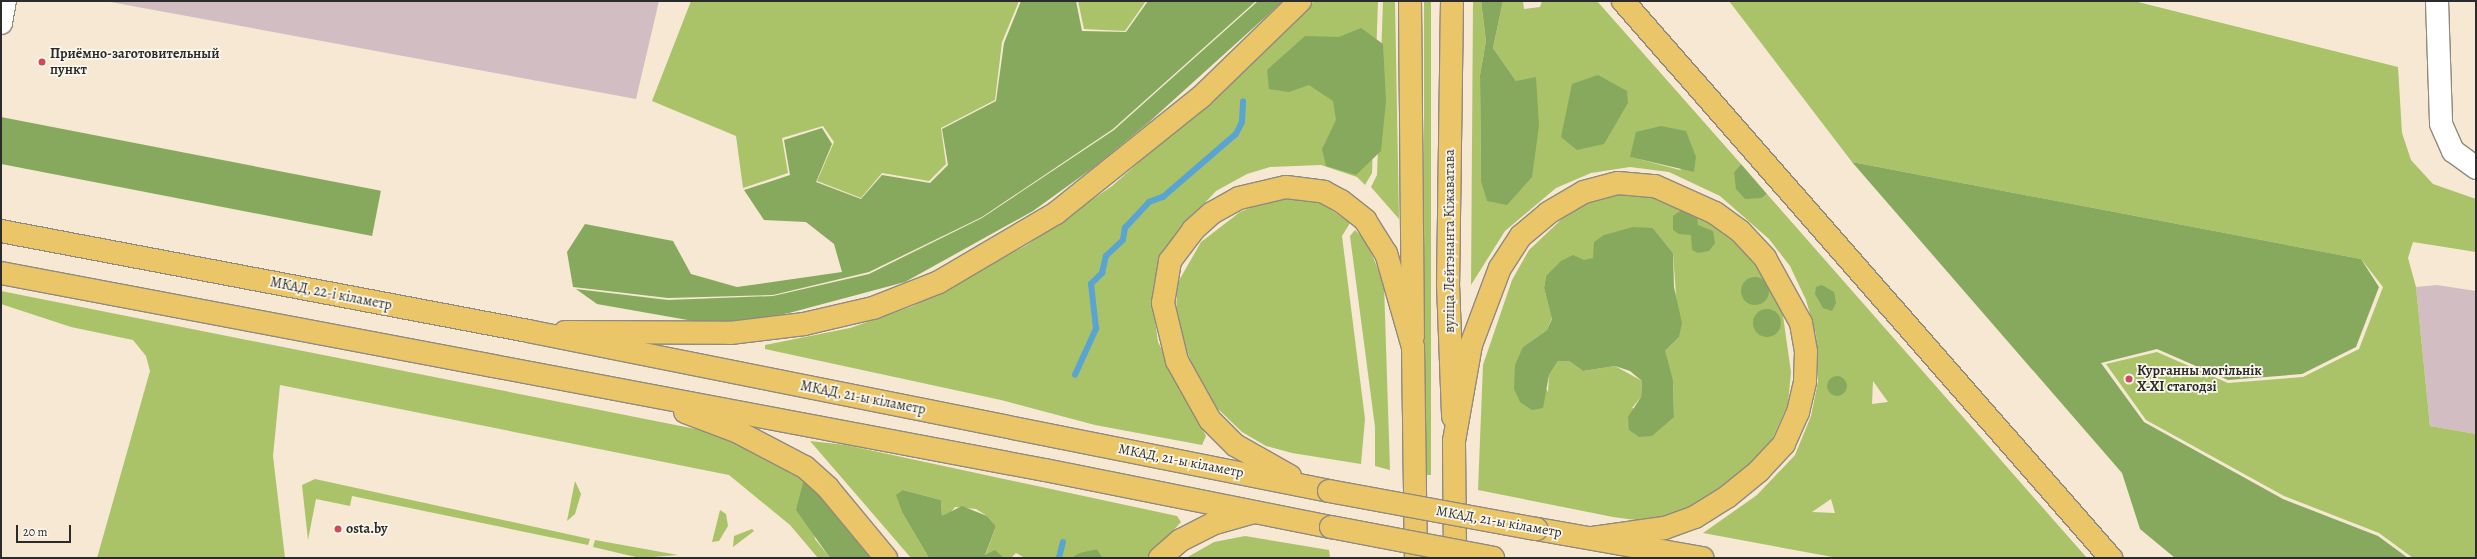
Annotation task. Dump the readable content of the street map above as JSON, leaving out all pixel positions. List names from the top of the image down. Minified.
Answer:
{"streets":{"main road":["вуліца Лейтэнанта Кіжаватава","МКАД, 22-і кіламетр","МКАД, 21-ы кіламетр"]},"crossings":[["МКАД, 22-і кіламетр","МКАД, 21-ы кіламетр"]],"places":["Приёмно-заготовительный пункт","Курганны могільнік X-XI стагодзі","osta.by"],"scale_bar":"20 m"}
